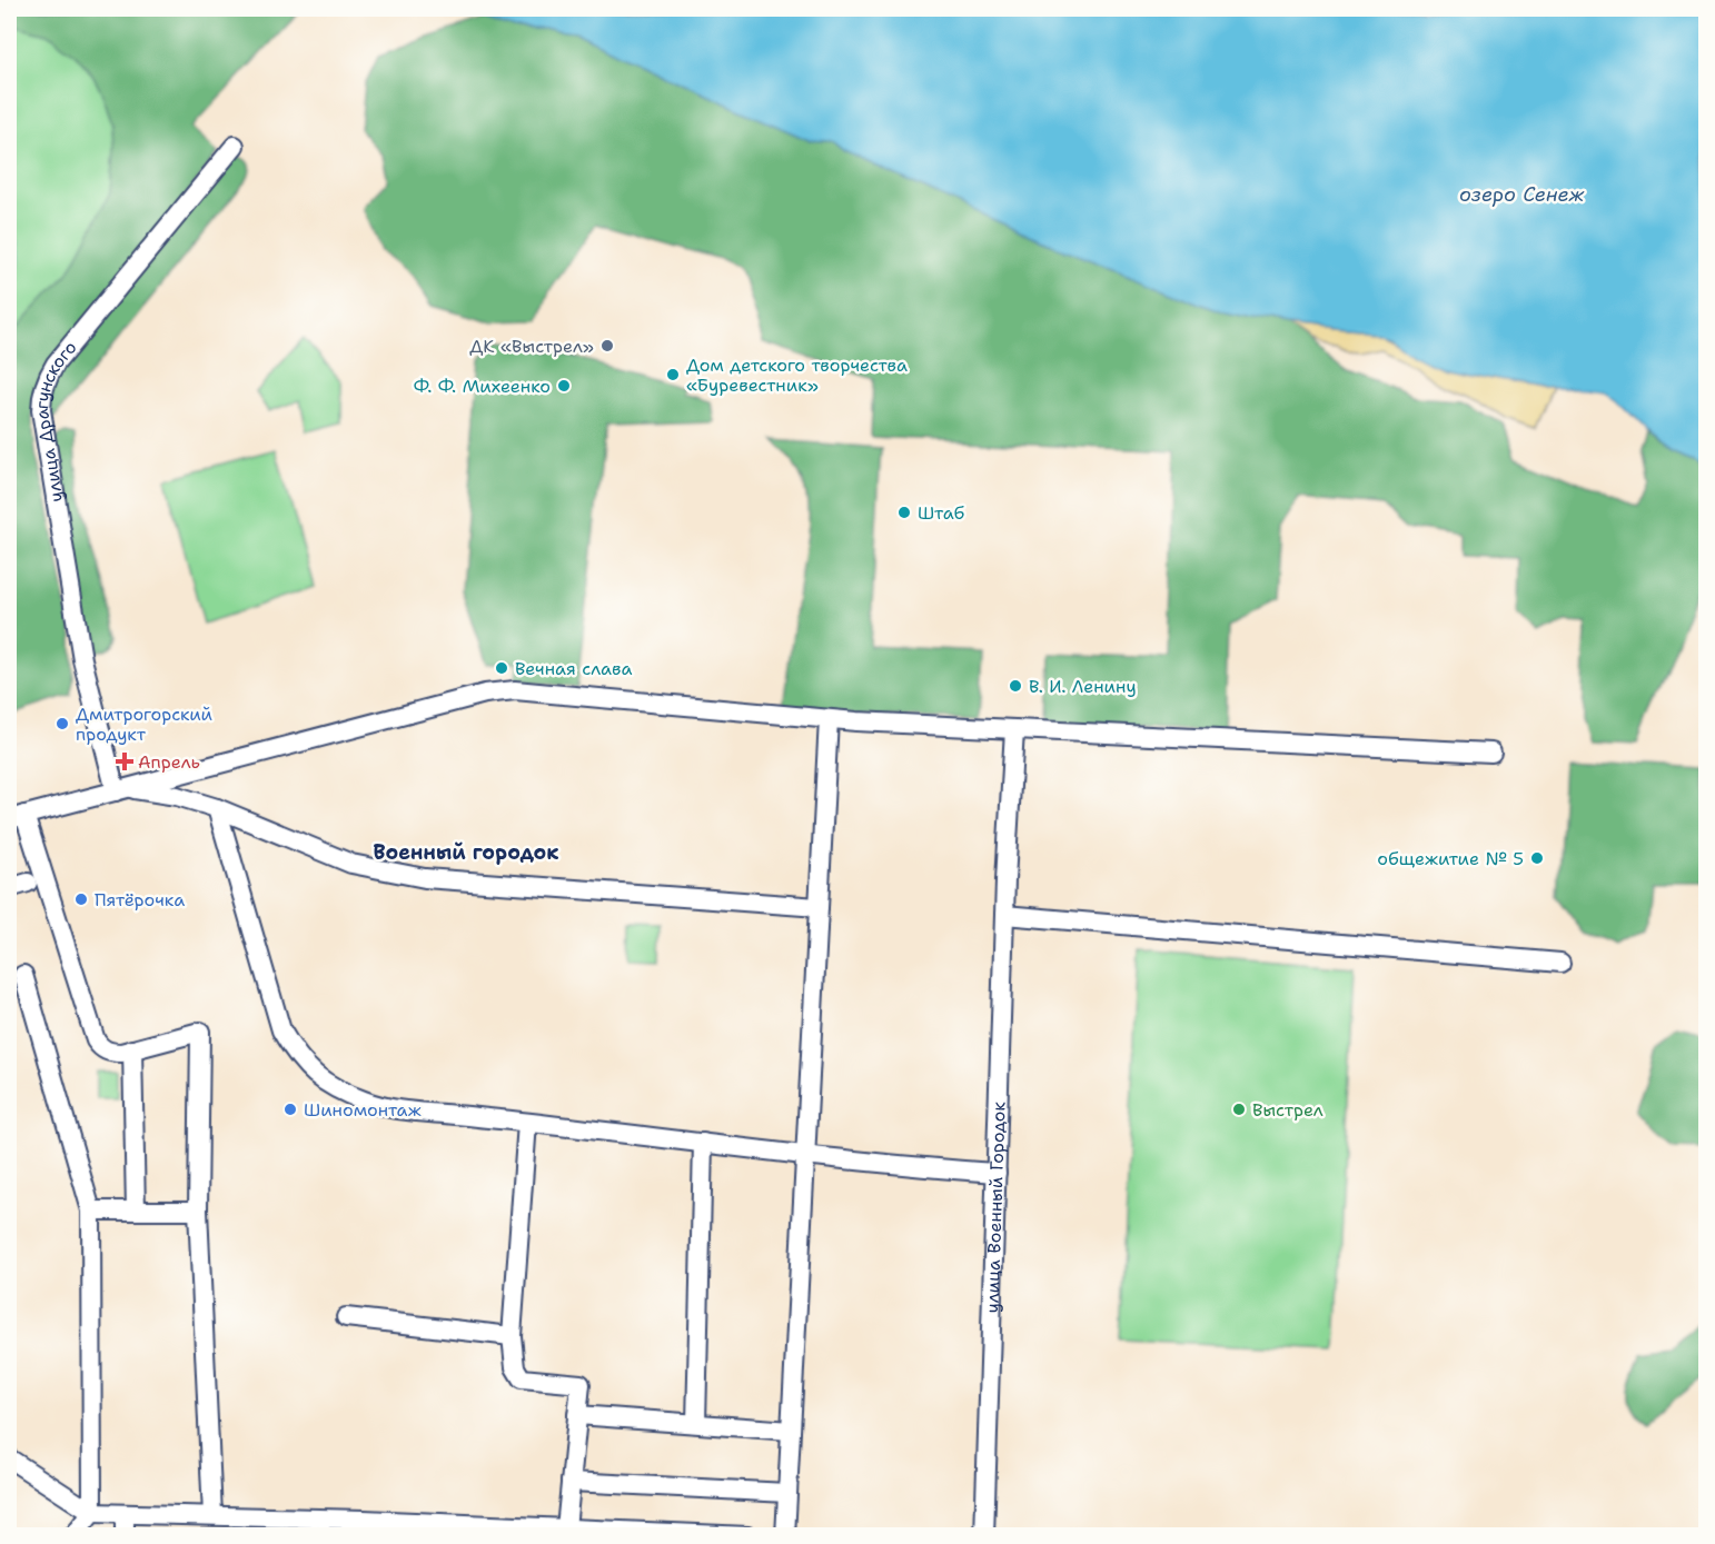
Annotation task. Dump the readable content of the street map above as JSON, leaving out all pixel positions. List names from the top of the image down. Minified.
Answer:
{"streets":{"street":["улица Драгунского","улица Военный Городок"]},"districts":["Военный городок"],"water":["озеро Сенеж"],"places":{"other":["ДК «Выстрел»","Дом детского творчества «Буревестник»","Ф. Ф. Михеенко","Штаб","Вечная слава","В. И. Ленину","Дмитрогорский продукт","общежитие № 5","Пятёрочка","Шиномонтаж","Выстрел"],"health":["Апрель"]}}
